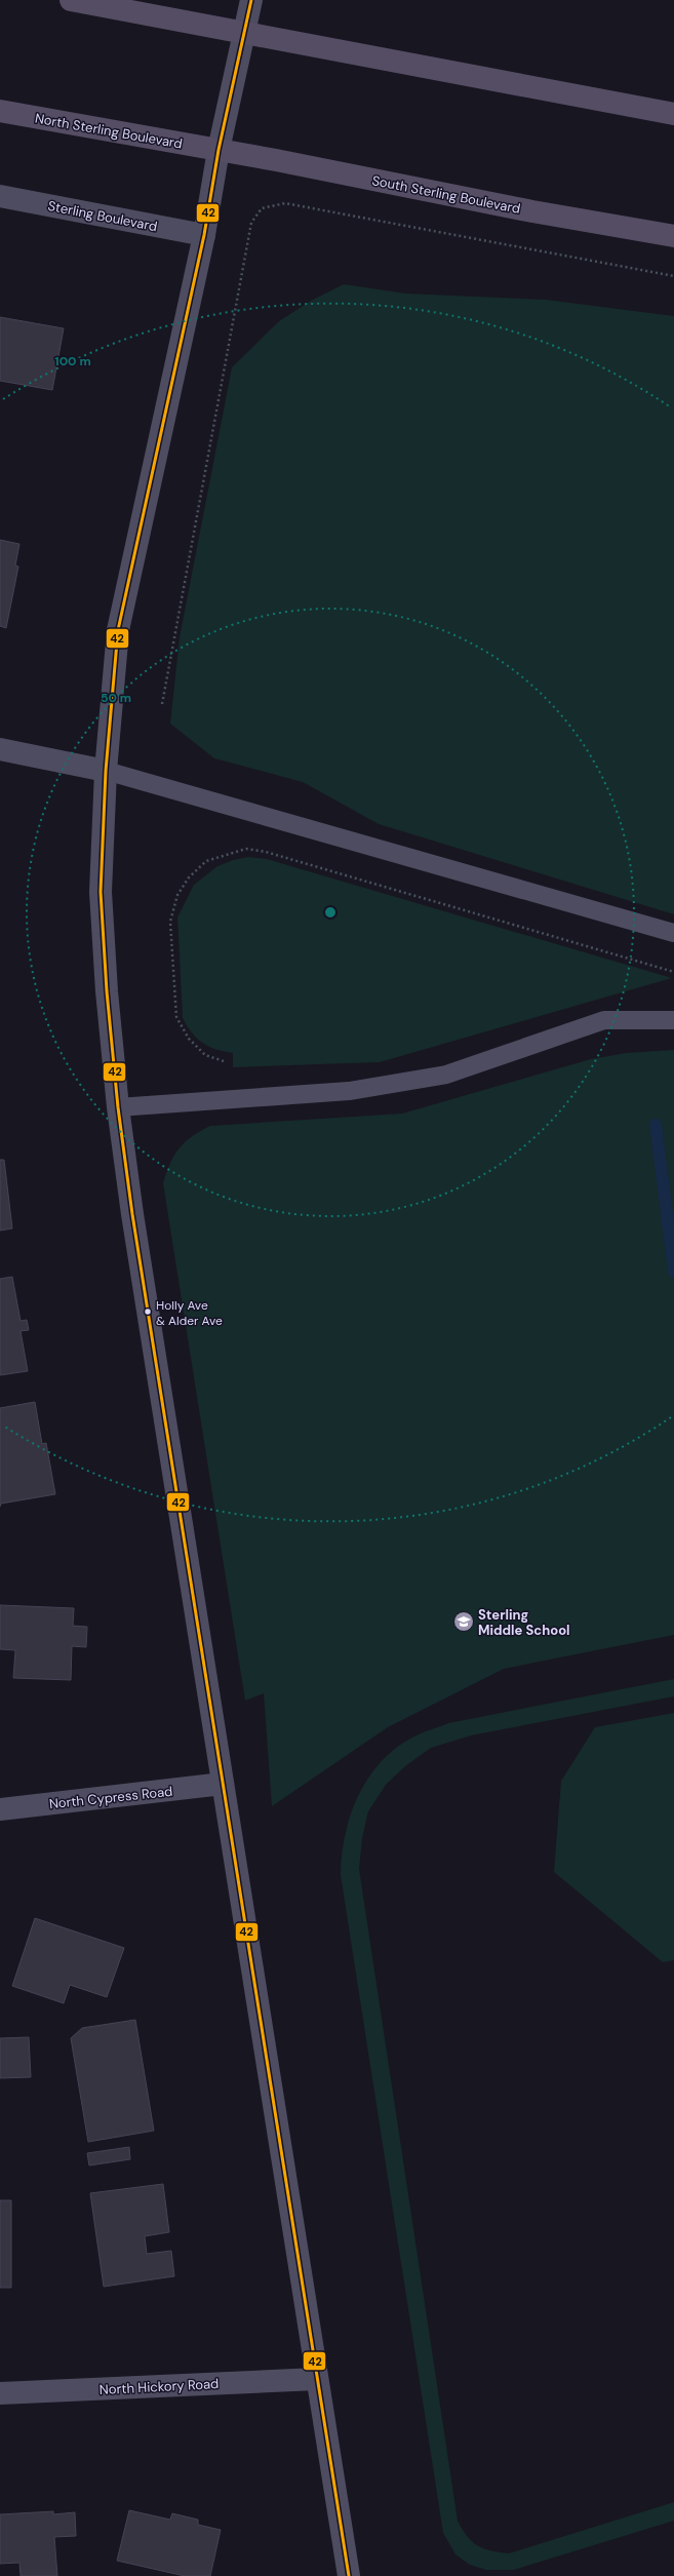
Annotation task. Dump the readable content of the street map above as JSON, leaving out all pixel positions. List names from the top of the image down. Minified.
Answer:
{"streets":{"main road":["North Sterling Boulevard","South Sterling Boulevard"],"street":["Sterling Boulevard","North Cypress Road","North Hickory Road"]},"crossings":[["North Sterling Boulevard","South Sterling Boulevard"]],"places":{"other":["Holly Ave & Alder Ave"],"school or university":["Sterling Middle School"]},"lines":["transit line 42"],"rings":["100 m","50 m"]}
